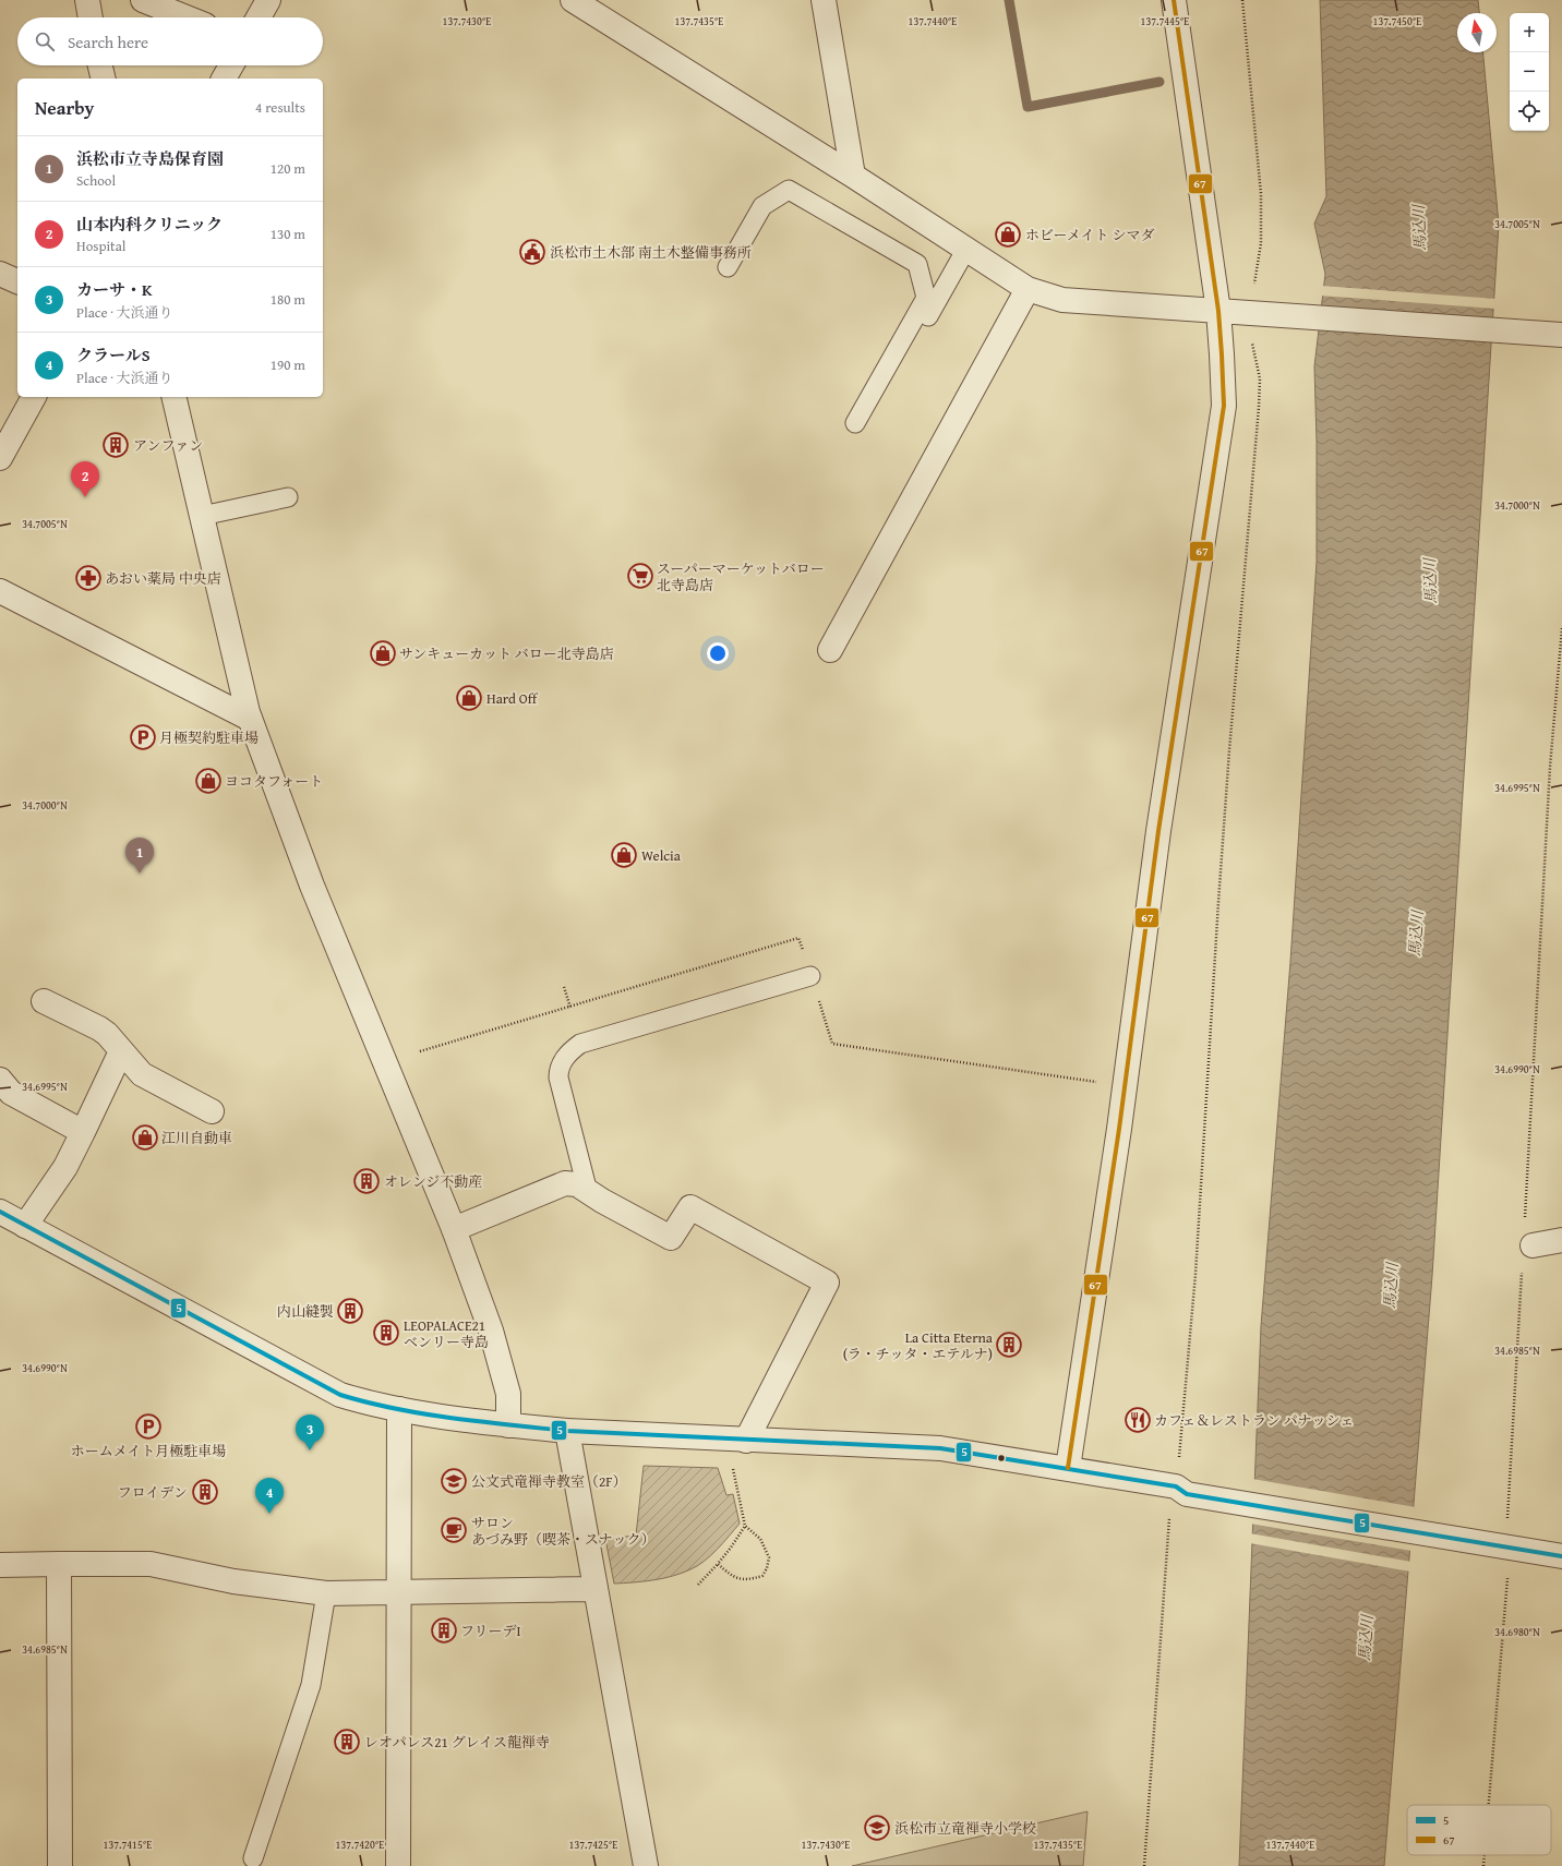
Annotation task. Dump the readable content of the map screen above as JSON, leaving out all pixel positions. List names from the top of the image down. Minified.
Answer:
{"water":["馬込川"],"places":{"shop":["ホビーメイト シマダ","サンキューカット バロー北寺島店","Hard Off","ヨコタフォート","Welcia","江川自動車"],"public building":["浜松市土木部 南土木整備事務所"],"building":["アンファン","オレンジ不動産","内山縫製","LEOPALACE21 ベンリー寺島","La Citta Eterna (ラ・チッタ・エテルナ)","フロイデン","フリーデⅠ","レオパレス21 グレイス龍禅寺"],"supermarket":["スーパーマーケットバロー 北寺島店"],"pharmacy":["あおい薬局 中央店"],"parking":["月極契約駐車場","ホームメイト月極駐車場"],"restaurant":["カフェ＆レストラン パナッシェ"],"school or university":["公文式竜禅寺教室（2F）","浜松市立竜禅寺小学校"],"cafe":["サロン あづみ野（喫茶・スナック）"]},"lines":["transit line 67","transit line 5"],"legend":["5","67"],"north":"top","page":{"map_buttons":["+","−"],"search":"Search here","heading":["Nearby","4 results"],"list":[{"mark":"1","name":"浜松市立寺島保育園","note":"School","value":"120 m"},{"mark":"2","name":"山本内科クリニック","note":"Hospital","value":"130 m"},{"mark":"3","name":"カーサ・K","note":"Place · 大浜通り","value":"180 m"},{"mark":"4","name":"クラールS","note":"Place · 大浜通り","value":"190 m"}],"pins":["2","1","3","4"]},"coordinates":["137.7430°E","137.7435°E","137.7440°E","137.7445°E","137.7450°E","34.7005°N","34.7000°N","34.6995°N","34.6990°N","34.6985°N","34.6980°N","137.7415°E","137.7420°E","137.7425°E"]}
